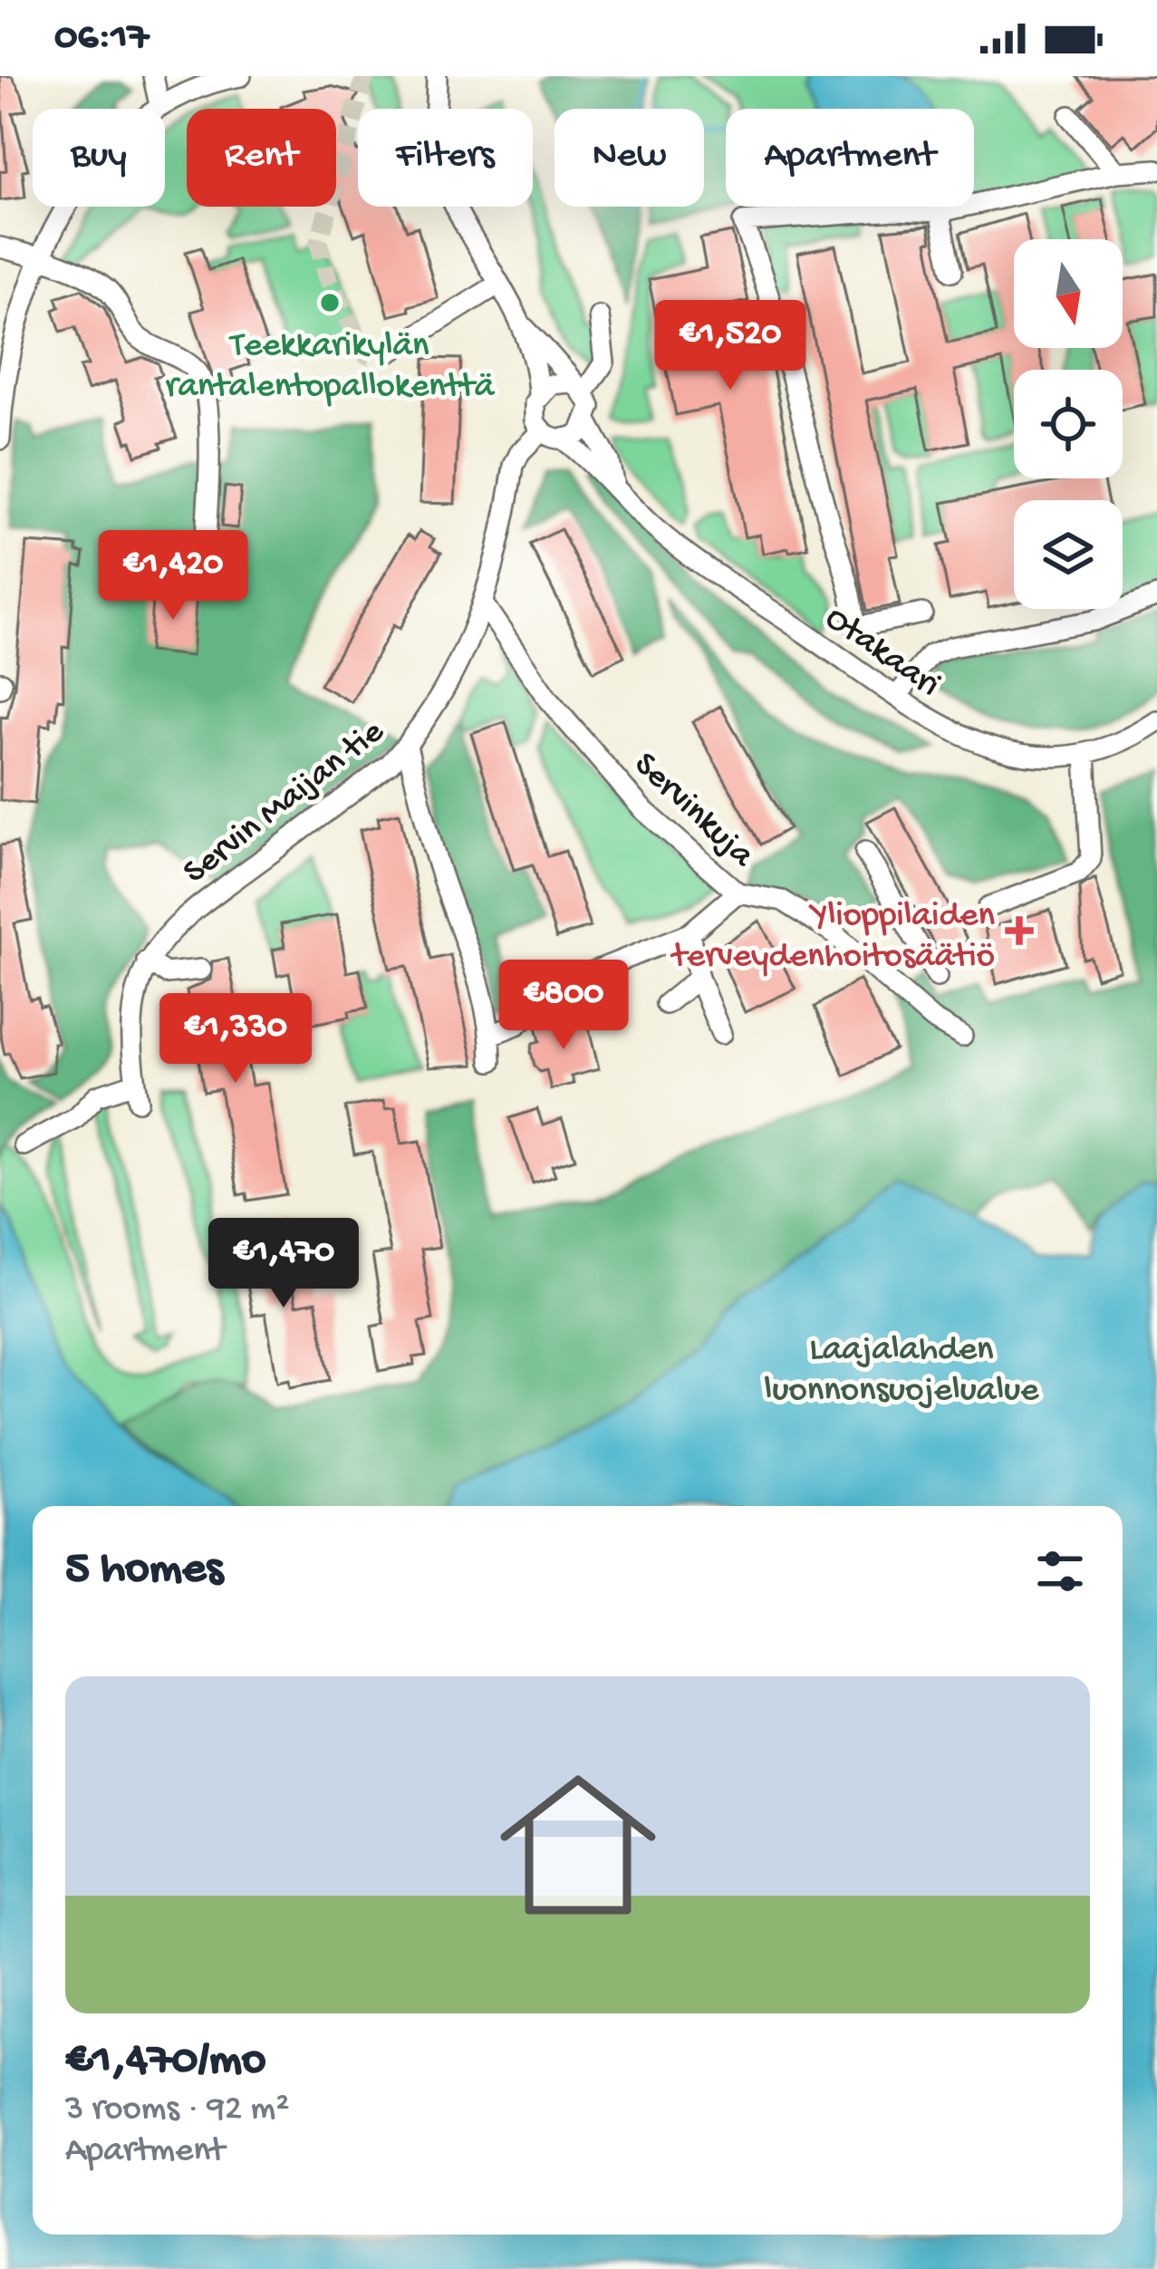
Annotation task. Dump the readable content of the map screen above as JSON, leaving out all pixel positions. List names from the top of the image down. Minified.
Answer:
{"streets":{"street":["Otakaari","Servin Maijan tie","Servinkuja"]},"crossings":[["Otakaari","Servin Maijan tie"],["Servin Maijan tie","Servinkuja"]],"parks":["Laajalahden luonnonsuojelualue"],"places":{"other":["Teekkarikylän rantalentopallokenttä"],"health":["Ylioppilaiden terveydenhoitosäätiö"]},"north":"bottom","page":{"status":"06:17","chip":["Buy","Rent","Filters","New","Apartment"],"price":["€1,520","€1,420","€800","€1,330","€1,470"],"heading":"5 homes","list":[{"name":"€1,470/mo","note":"3 rooms · 92 m² · Apartment"}]}}
